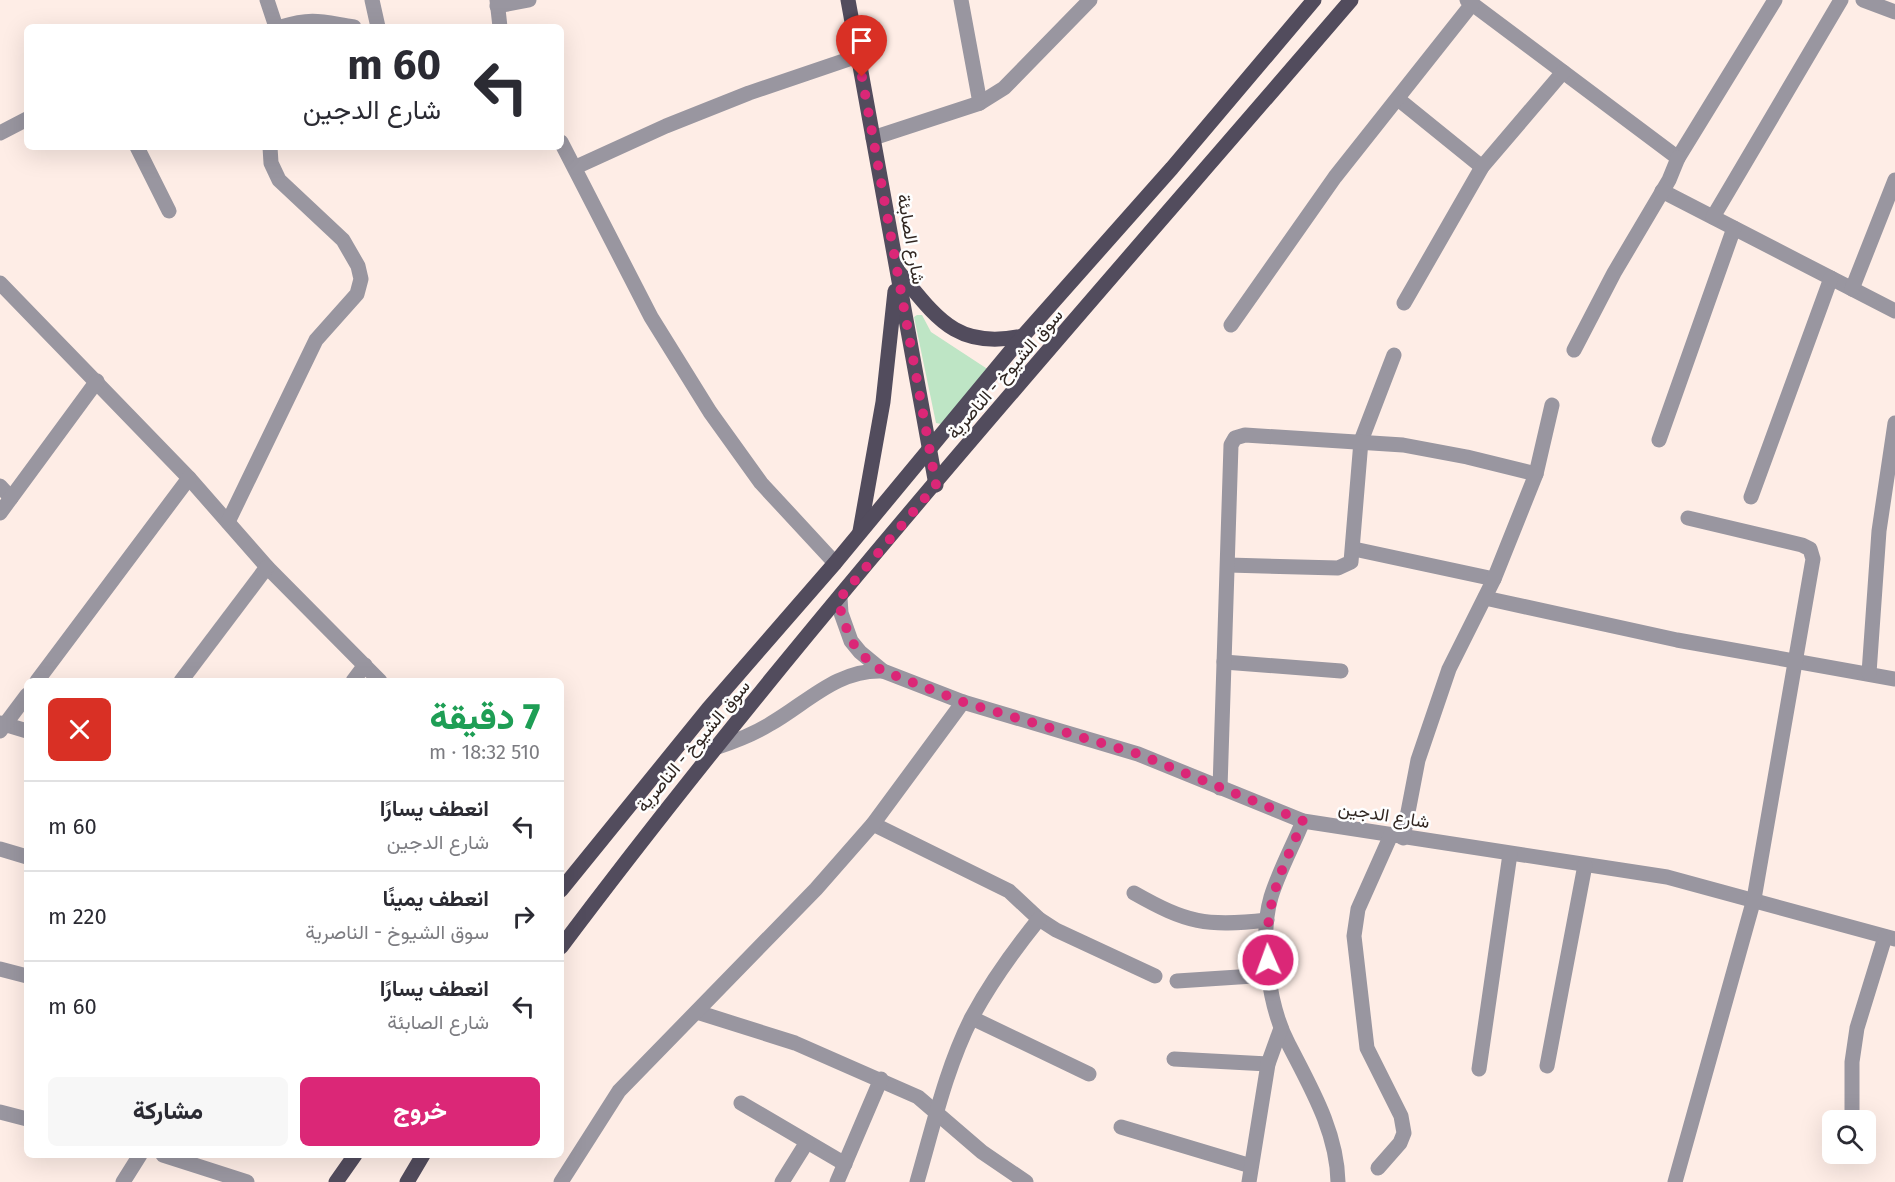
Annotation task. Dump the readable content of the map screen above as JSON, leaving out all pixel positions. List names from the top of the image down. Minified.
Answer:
{"streets":{"main road":["شارع الصابئة","سوق الشيوخ - الناصرية"],"street":["شارع الدجين"]},"crossings":[["شارع الصابئة","سوق الشيوخ - الناصرية"],["سوق الشيوخ - الناصرية","شارع الدجين"]],"page":{"turn":["60 m","شارع الدجين"],"heading":["7 دقيقة","510 m · 18:32"],"list":[{"name":"انعطف يسارًا","note":"شارع الدجين","value":"60 m"},{"name":"انعطف يمينًا","note":"سوق الشيوخ - الناصرية","value":"220 m"},{"name":"انعطف يسارًا","note":"شارع الصابئة","value":"60 m"}],"buttons":["خروج","مشاركة"]}}
